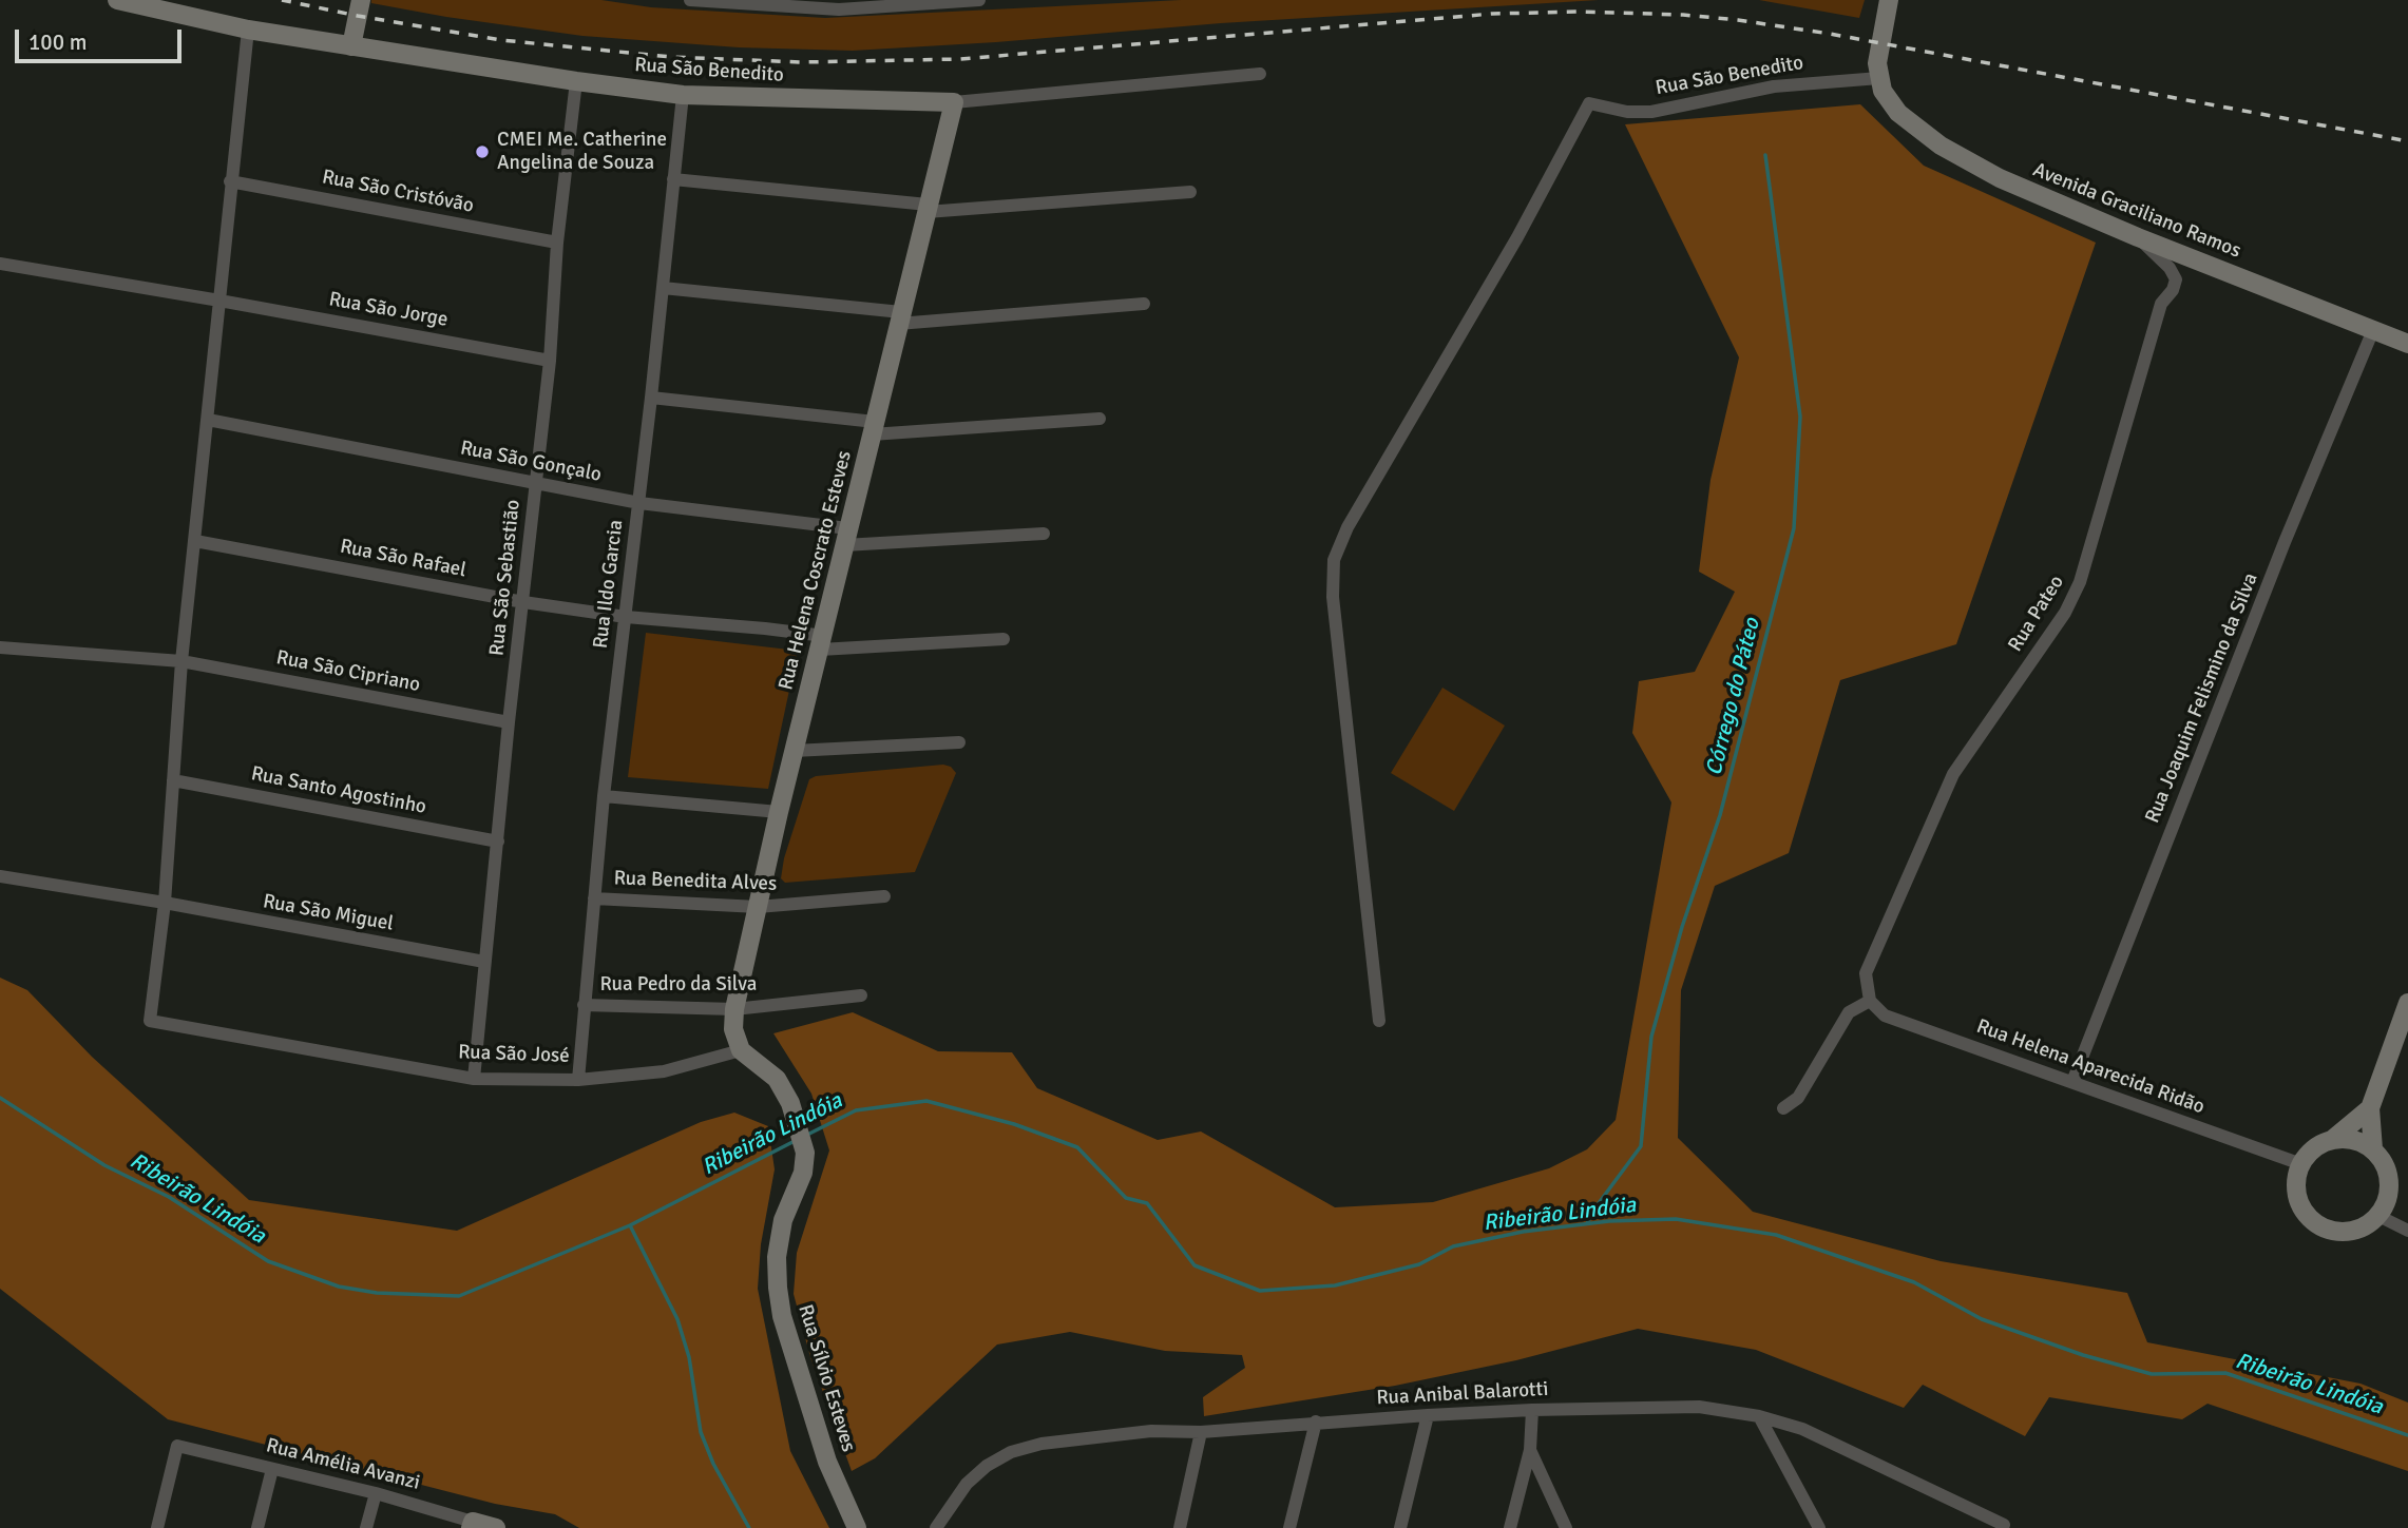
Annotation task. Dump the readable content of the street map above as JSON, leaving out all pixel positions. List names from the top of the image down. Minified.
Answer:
{"streets":{"street":["Rua São Benedito","Rua São Cristóvão","Avenida Graciliano Ramos","Rua São Jorge","Rua São Gonçalo","Rua São Rafael","Rua Helena Coscrato Esteves","Rua São Sebastião","Rua Ildo Garcia","Rua Pateo","Rua São Cipriano","Rua Joaquim Felismino da Silva","Rua Santo Agostinho","Rua Benedita Alves","Rua São Miguel","Rua Pedro da Silva","Rua São José","Rua Helena Aparecida Ridão","Rua Sílvio Esteves","Rua Anibal Balarotti","Rua Amélia Avanzi"]},"crossings":[["Rua São Benedito","Avenida Graciliano Ramos"],["Rua São Benedito","Rua Helena Coscrato Esteves"],["Rua São Benedito","Rua São Sebastião"],["Rua São Benedito","Rua Ildo Garcia"],["Rua São Cristóvão","Rua São Sebastião"],["Avenida Graciliano Ramos","Rua Pateo"],["Avenida Graciliano Ramos","Rua Joaquim Felismino da Silva"],["Rua São Jorge","Rua São Sebastião"],["Rua São Gonçalo","Rua Helena Coscrato Esteves"],["Rua São Gonçalo","Rua São Sebastião"],["Rua São Gonçalo","Rua Ildo Garcia"],["Rua São Rafael","Rua Helena Coscrato Esteves"],["Rua São Rafael","Rua São Sebastião"],["Rua São Rafael","Rua Ildo Garcia"],["Rua Helena Coscrato Esteves","Rua Benedita Alves"],["Rua Helena Coscrato Esteves","Rua Pedro da Silva"],["Rua Helena Coscrato Esteves","Rua São José"],["Rua Helena Coscrato Esteves","Rua Sílvio Esteves"],["Rua São Sebastião","Rua São Cipriano"],["Rua São Sebastião","Rua Santo Agostinho"],["Rua São Sebastião","Rua São Miguel"],["Rua São Sebastião","Rua São José"],["Rua Ildo Garcia","Rua Benedita Alves"],["Rua Ildo Garcia","Rua Pedro da Silva"],["Rua Ildo Garcia","Rua São José"],["Rua Pateo","Rua Helena Aparecida Ridão"],["Rua Joaquim Felismino da Silva","Rua Helena Aparecida Ridão"],["Rua São Miguel","Rua São José"],["Rua São José","Rua Sílvio Esteves"]],"water":["Córrego do Páteo","Ribeirão Lindóia"],"places":["CMEI Me. Catherine Angelina de Souza"],"scale_bar":"100 m"}
